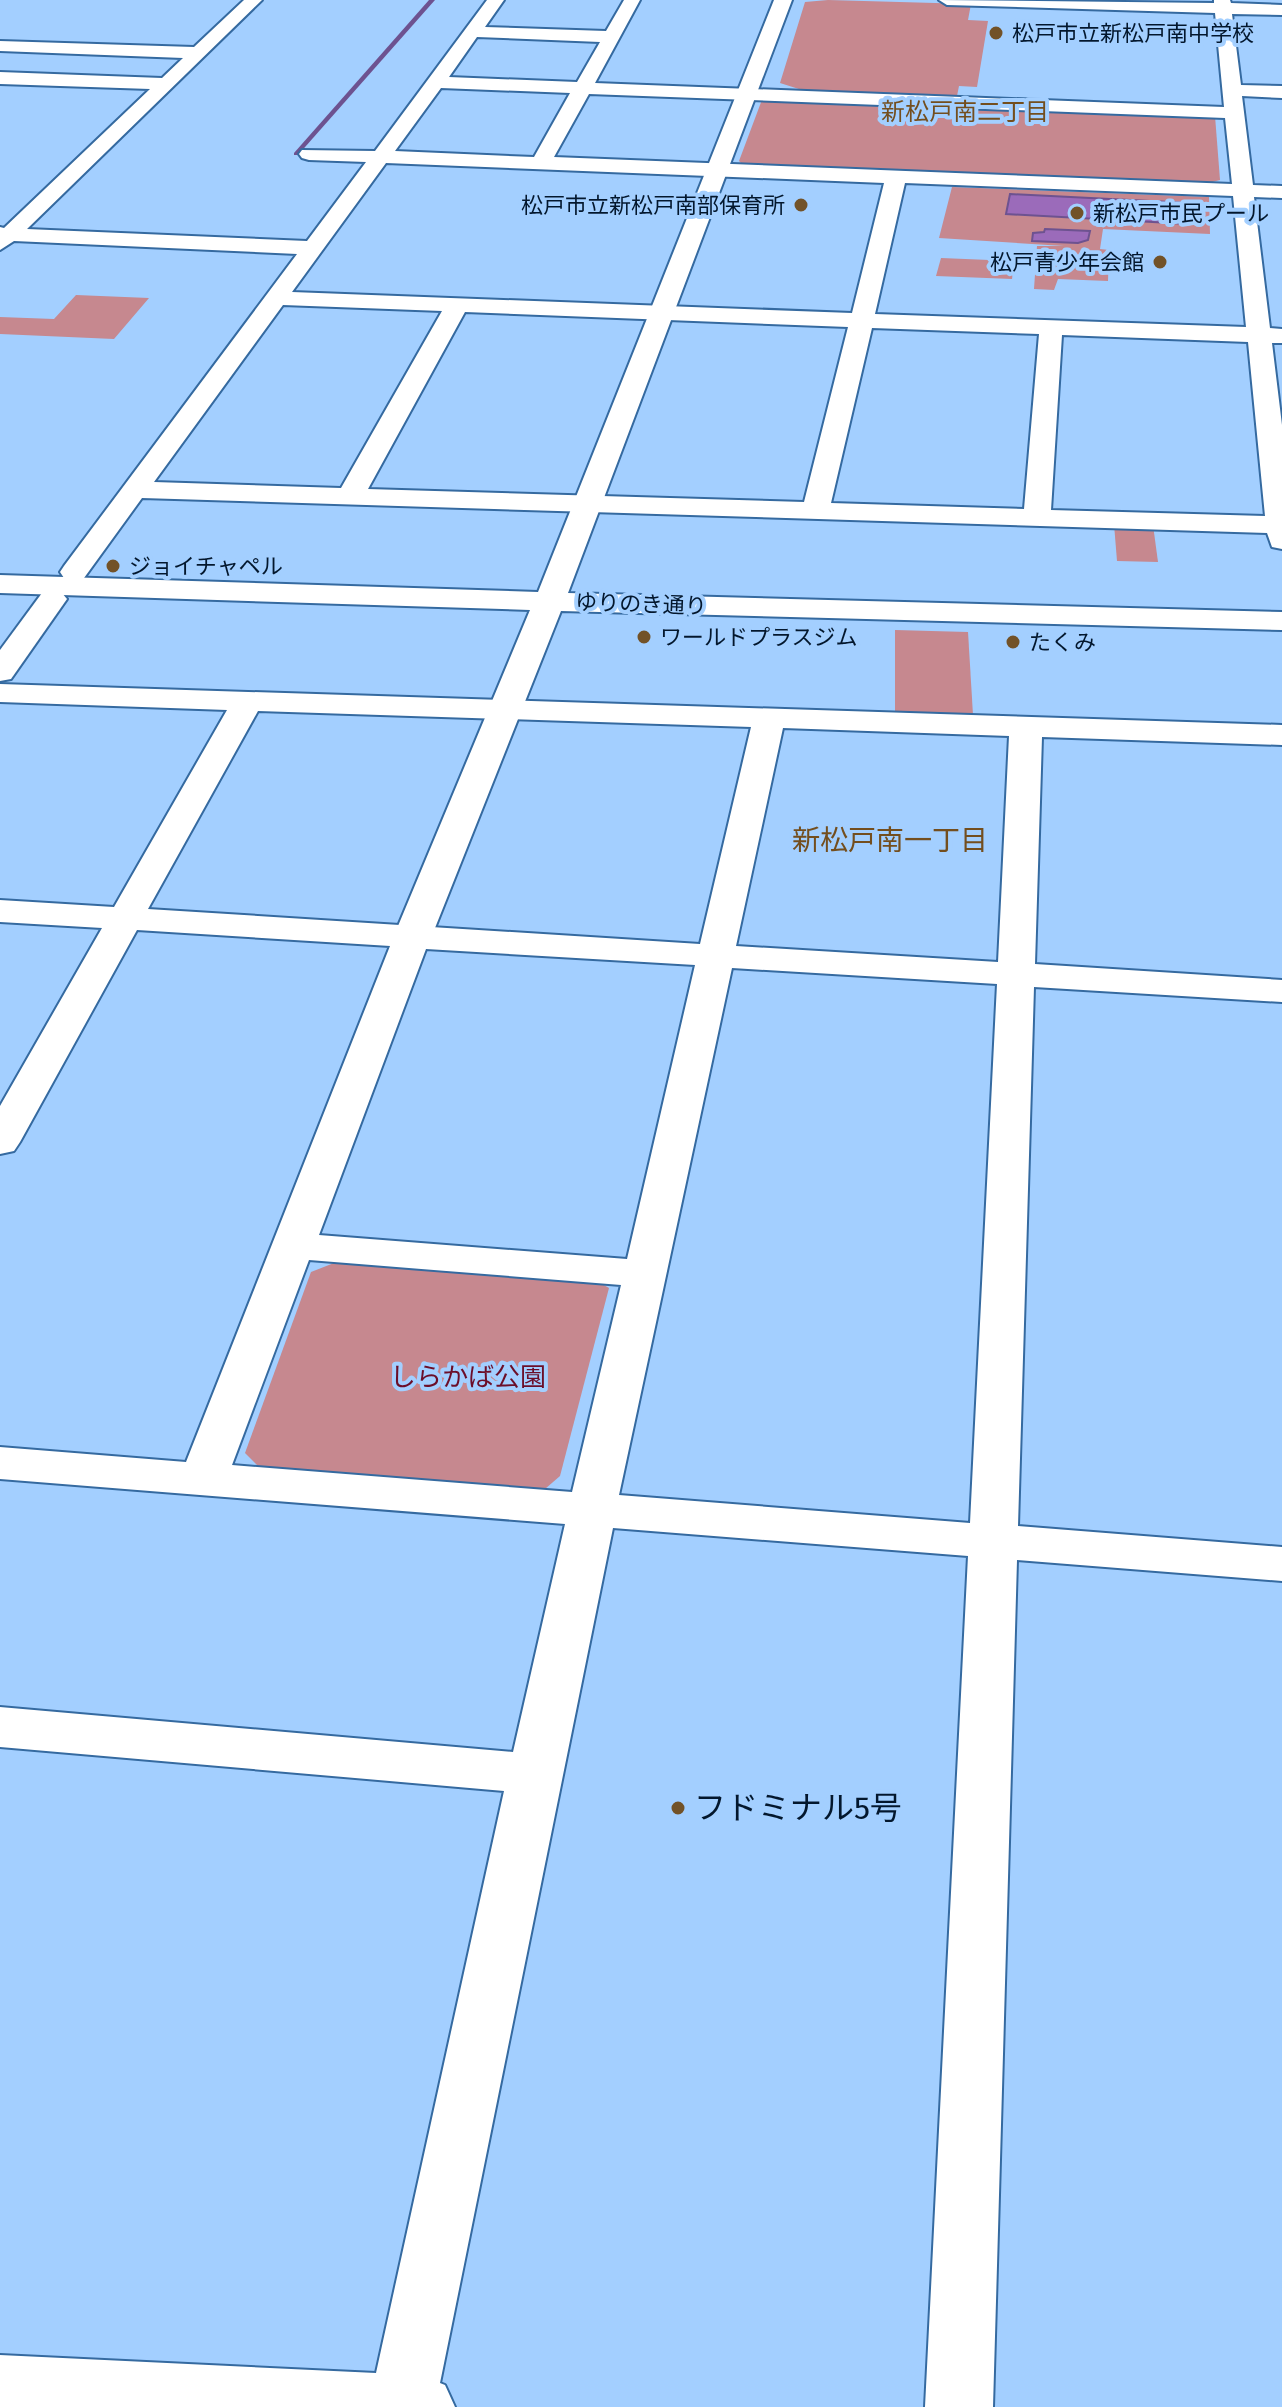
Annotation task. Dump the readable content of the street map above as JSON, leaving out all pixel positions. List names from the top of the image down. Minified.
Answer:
{"streets":{"street":["ゆりのき通り"]},"districts":["新松戸南二丁目","新松戸南一丁目"],"parks":["しらかば公園"],"places":["松戸市立新松戸南中学校","松戸市立新松戸南部保育所","新松戸市民プール","松戸青少年会館","ジョイチャペル","ワールドプラスジム","たくみ","フドミナル5号"]}
